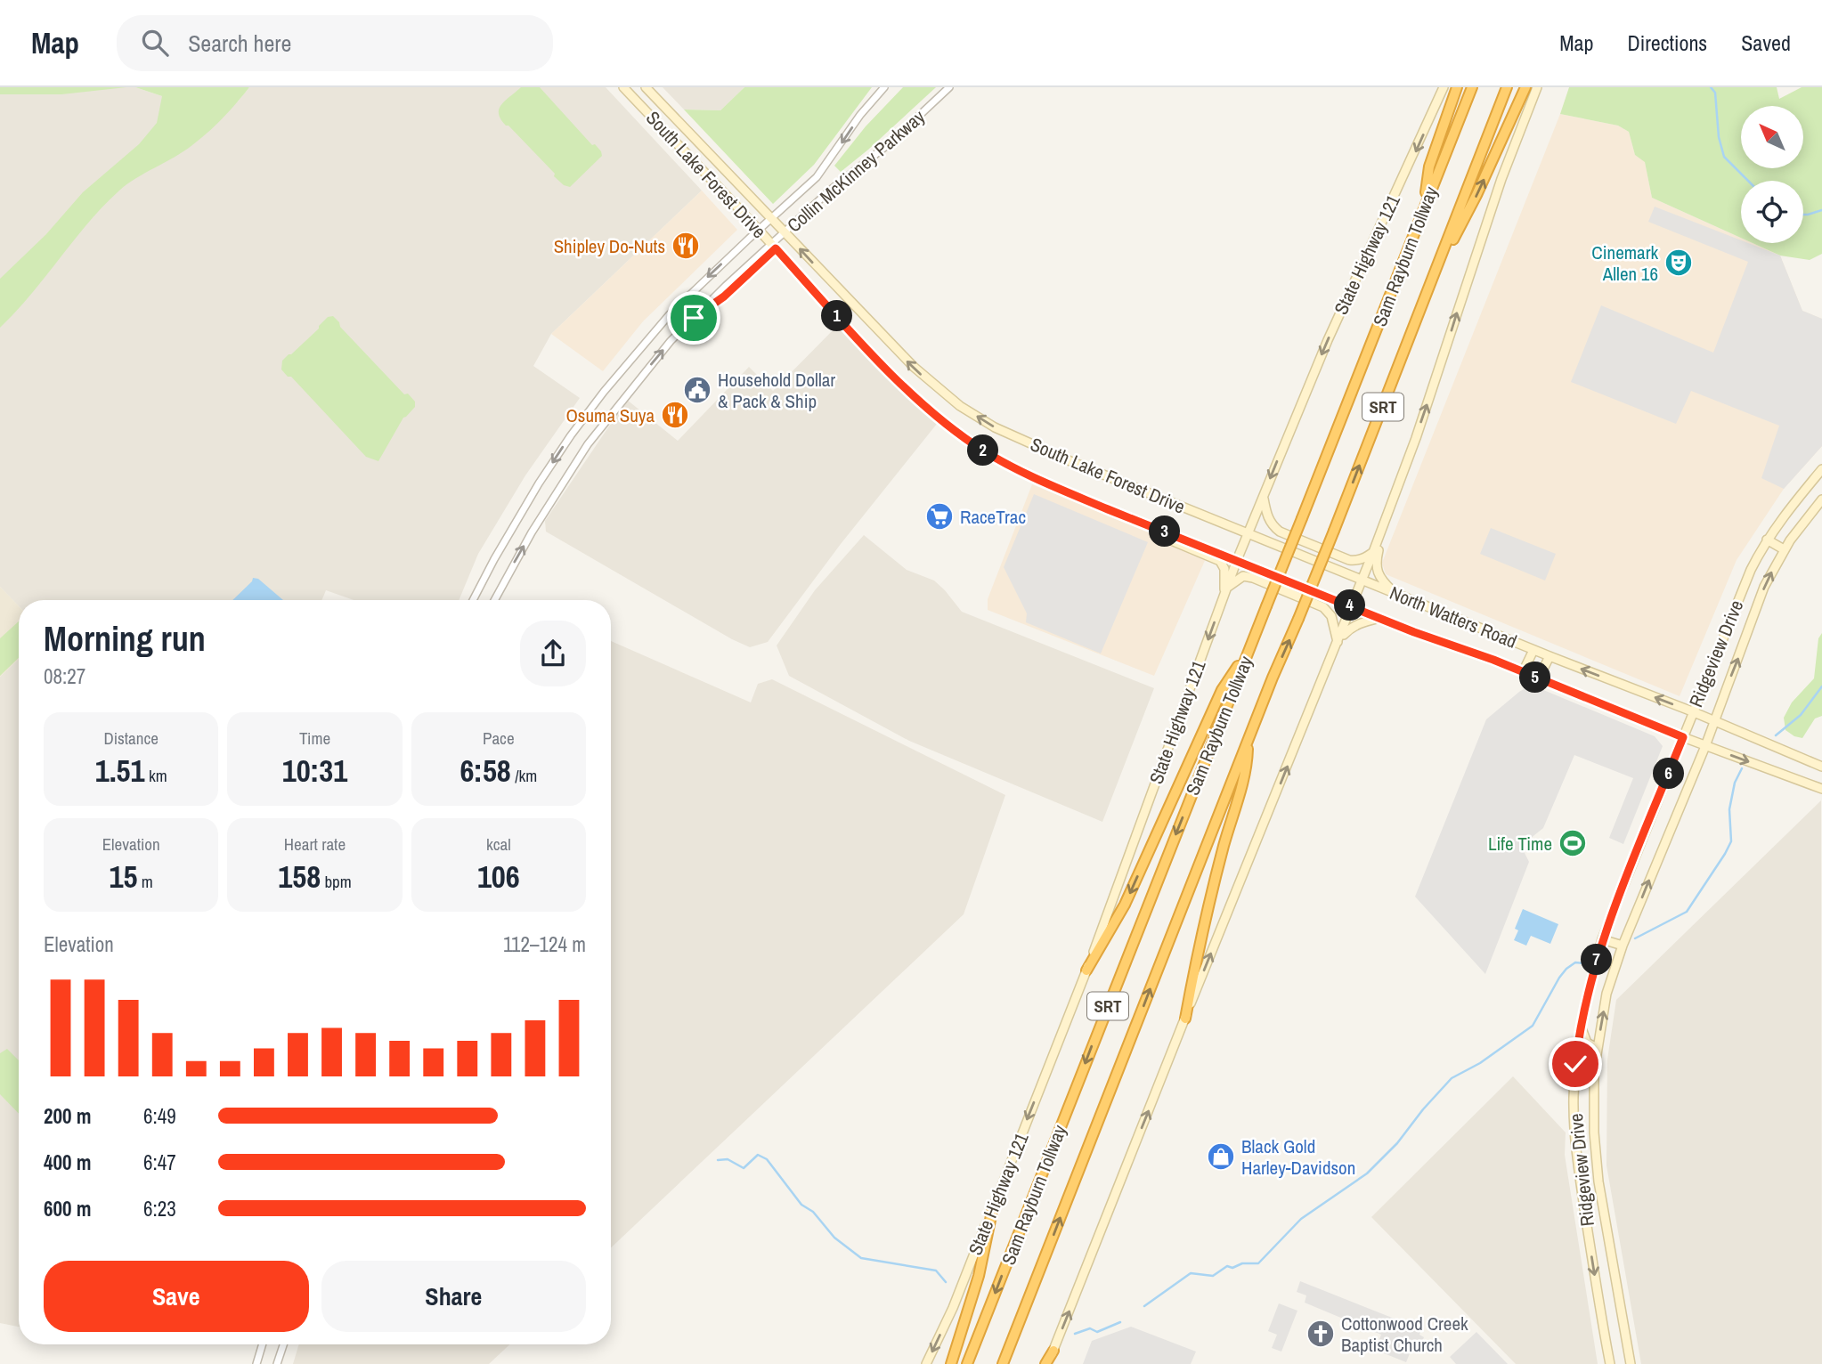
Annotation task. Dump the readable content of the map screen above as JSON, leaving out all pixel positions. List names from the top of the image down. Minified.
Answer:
{"streets":{"highway":["Sam Rayburn Tollway","SRT"],"main road":["South Lake Forest Drive","State Highway 121","North Watters Road","Ridgeview Drive"],"street":["Collin McKinney Parkway"]},"crossings":[["Collin McKinney Parkway","South Lake Forest Drive"],["South Lake Forest Drive","State Highway 121"],["South Lake Forest Drive","North Watters Road"],["North Watters Road","Ridgeview Drive"]],"one_way":["State Highway 121"],"places":{"restaurant":["Shipley Do-Nuts","Osuma Suya"],"theatre":["Cinemark Allen 16"],"public building":["Household Dollar & Pack & Ship"],"supermarket":["RaceTrac"],"sports":["Life Time"],"shop":["Black Gold Harley-Davidson"],"church":["Cottonwood Creek Baptist Church"]},"north":"top left","page":{"header":"Map","search":"Search here","nav":["Map","Directions","Saved"],"pins":["1","2","3","4","5","6","7"],"heading":["Morning run","08:27"],"stats":[["Distance","1.51 km"],["Time","10:31"],["Pace","6:58 /km"],["Elevation","15 m"],["Heart rate","158 bpm"],["kcal","106"]],"chart":["Elevation","112–124 m"],"list":[{"name":"200 m","note":"6:49"},{"name":"400 m","note":"6:47"},{"name":"600 m","note":"6:23"}],"buttons":["Save","Share"]}}
